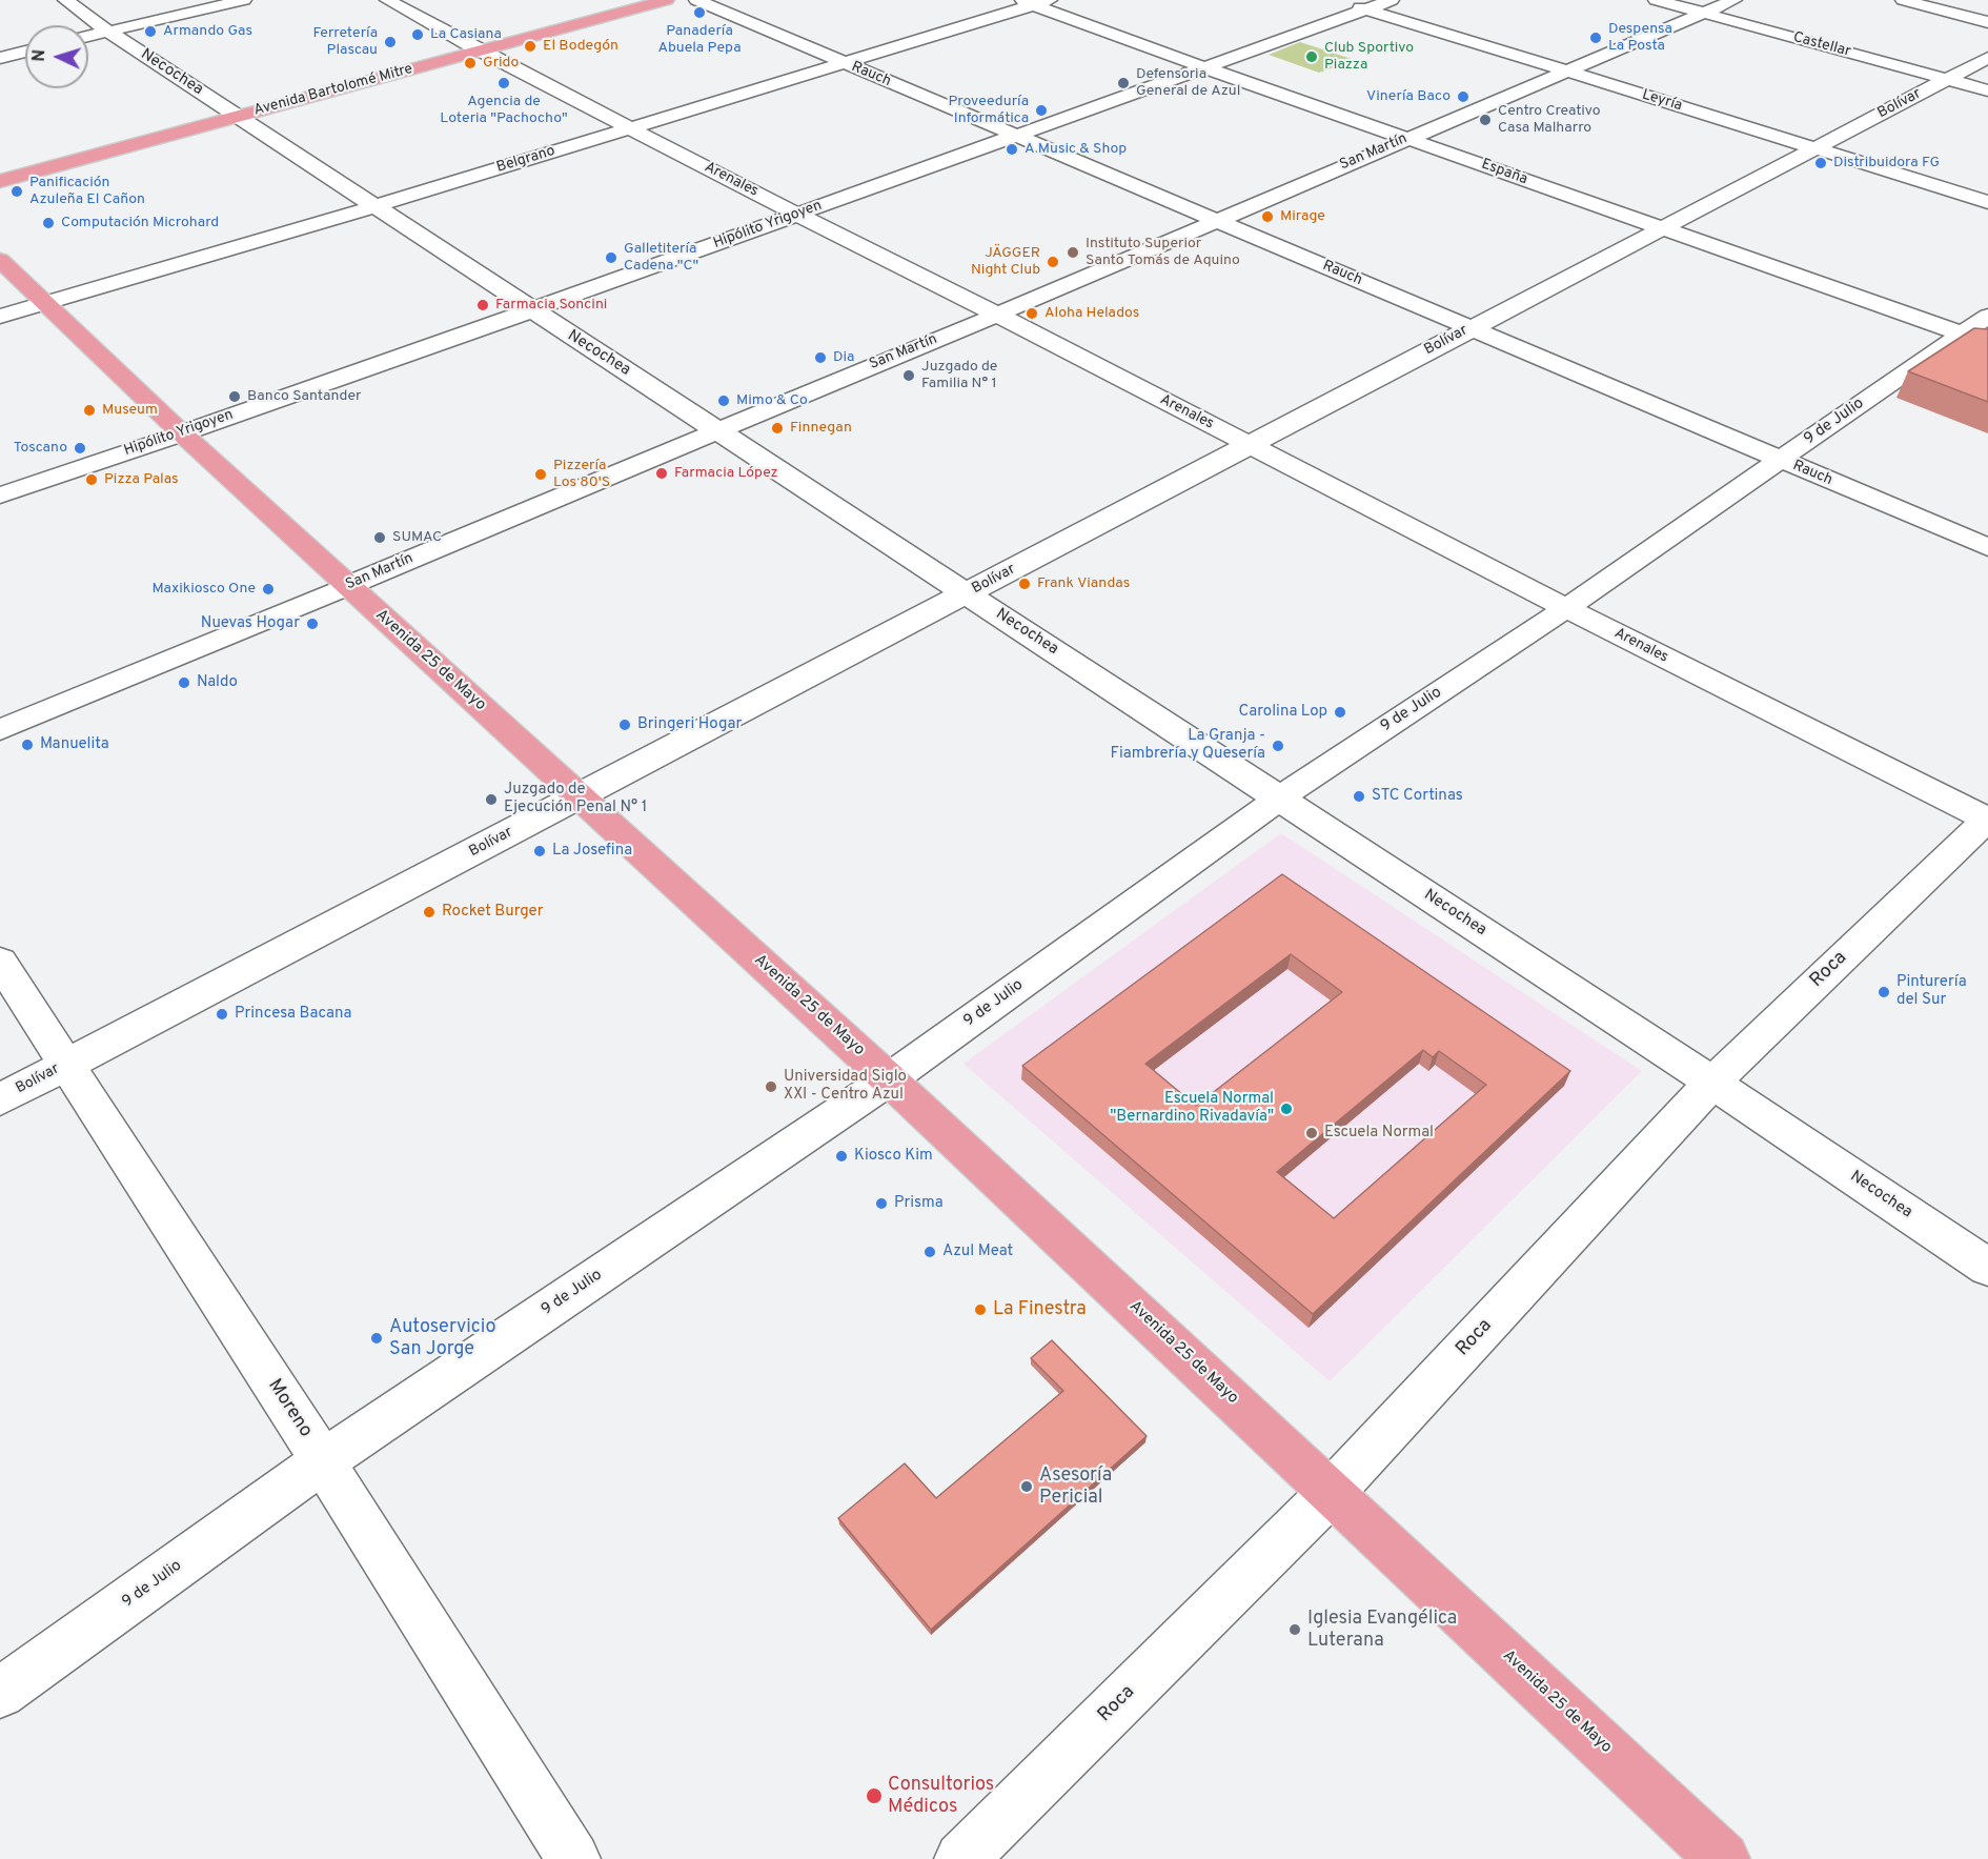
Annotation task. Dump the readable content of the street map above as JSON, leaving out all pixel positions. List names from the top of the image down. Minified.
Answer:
{"streets":{"main road":["Avenida Bartolomé Mitre","Avenida 25 de Mayo"],"street":["Castellar","Necochea","Rauch","Leyría","Bolívar","San Martín","Belgrano","España","Arenales","Hipólito Yrigoyen","9 de Julio","Roca","Moreno"]},"crossings":[["Castellar","Bolívar"],["Castellar","San Martín"],["Necochea","Avenida Bartolomé Mitre"],["Necochea","Bolívar"],["Necochea","San Martín"],["Necochea","Belgrano"],["Necochea","Hipólito Yrigoyen"],["Necochea","9 de Julio"],["Necochea","Roca"],["Rauch","Bolívar"],["Rauch","San Martín"],["Rauch","Belgrano"],["Rauch","Hipólito Yrigoyen"],["Rauch","9 de Julio"],["Avenida Bartolomé Mitre","Arenales"],["Leyría","Bolívar"],["Leyría","San Martín"],["Leyría","Hipólito Yrigoyen"],["Bolívar","España"],["Bolívar","Arenales"],["Bolívar","Avenida 25 de Mayo"],["Bolívar","Moreno"],["San Martín","España"],["San Martín","Arenales"],["San Martín","Avenida 25 de Mayo"],["Belgrano","España"],["Belgrano","Arenales"],["Belgrano","Avenida 25 de Mayo"],["España","Hipólito Yrigoyen"],["España","9 de Julio"],["Arenales","Hipólito Yrigoyen"],["Arenales","9 de Julio"],["Arenales","Roca"],["Hipólito Yrigoyen","Avenida 25 de Mayo"],["9 de Julio","Avenida 25 de Mayo"],["9 de Julio","Moreno"],["Avenida 25 de Mayo","Roca"]],"places":["Panadería Abuela Pepa","Armando Gas","La Casiana","Despensa La Posta","Ferretería Plascau","El Bodegón","Club Sportivo Piazza","Grido","Agencia de Loteria \"Pachocho\"","Defensoria General de Azul","Vinería Baco","Proveeduría Informática","Centro Creativo Casa Malharro","A Music & Shop","Distribuidora FG","Panificación Azuleña El Cañon","Mirage","Computación Microhard","Instituto Superior Santo Tomás de Aquino","Galletitería Cadena \"C\"","JÄGGER Night Club","Farmacia Soncini","Aloha Helados","Dia","Juzgado de Familia N° 1","Banco Santander","Mimo & Co","Museum","Finnegan","Toscano","Farmacia López","Pizzería Los 80'S","Pizza Palas","SUMAC","Frank Viandas","Maxikiosco One","Nuevas Hogar","Naldo","Carolina Lop","Bringeri Hogar","Manuelita","La Granja - Fiambrería y Quesería","STC Cortinas","Juzgado de Ejecución Penal N° 1","La Josefina","Rocket Burger","Pinturería del Sur","Princesa Bacana","Universidad Siglo XXI - Centro Azul","Escuela Normal \"Bernardino Rivadavía\"","Escuela Normal","Kiosco Kim","Prisma","Azul Meat","La Finestra","Autoservicio San Jorge","Asesoría Pericial","Iglesia Evangélica Luterana","Consultorios Médicos"],"north":"left"}
